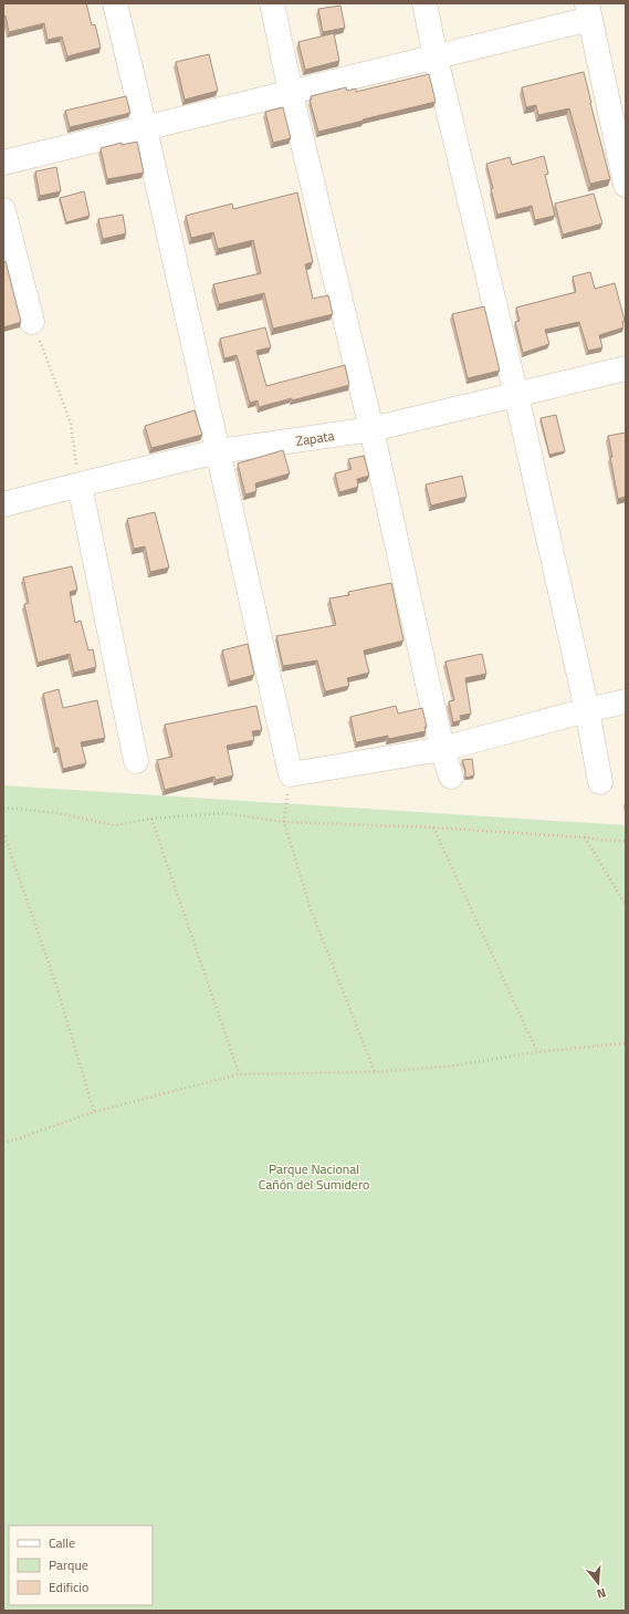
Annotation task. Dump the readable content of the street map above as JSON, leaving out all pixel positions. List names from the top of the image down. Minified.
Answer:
{"streets":{"street":["Zapata"]},"parks":["Parque Nacional Cañón del Sumidero"],"legend":["Calle","Parque","Edificio"],"north":"bottom"}
